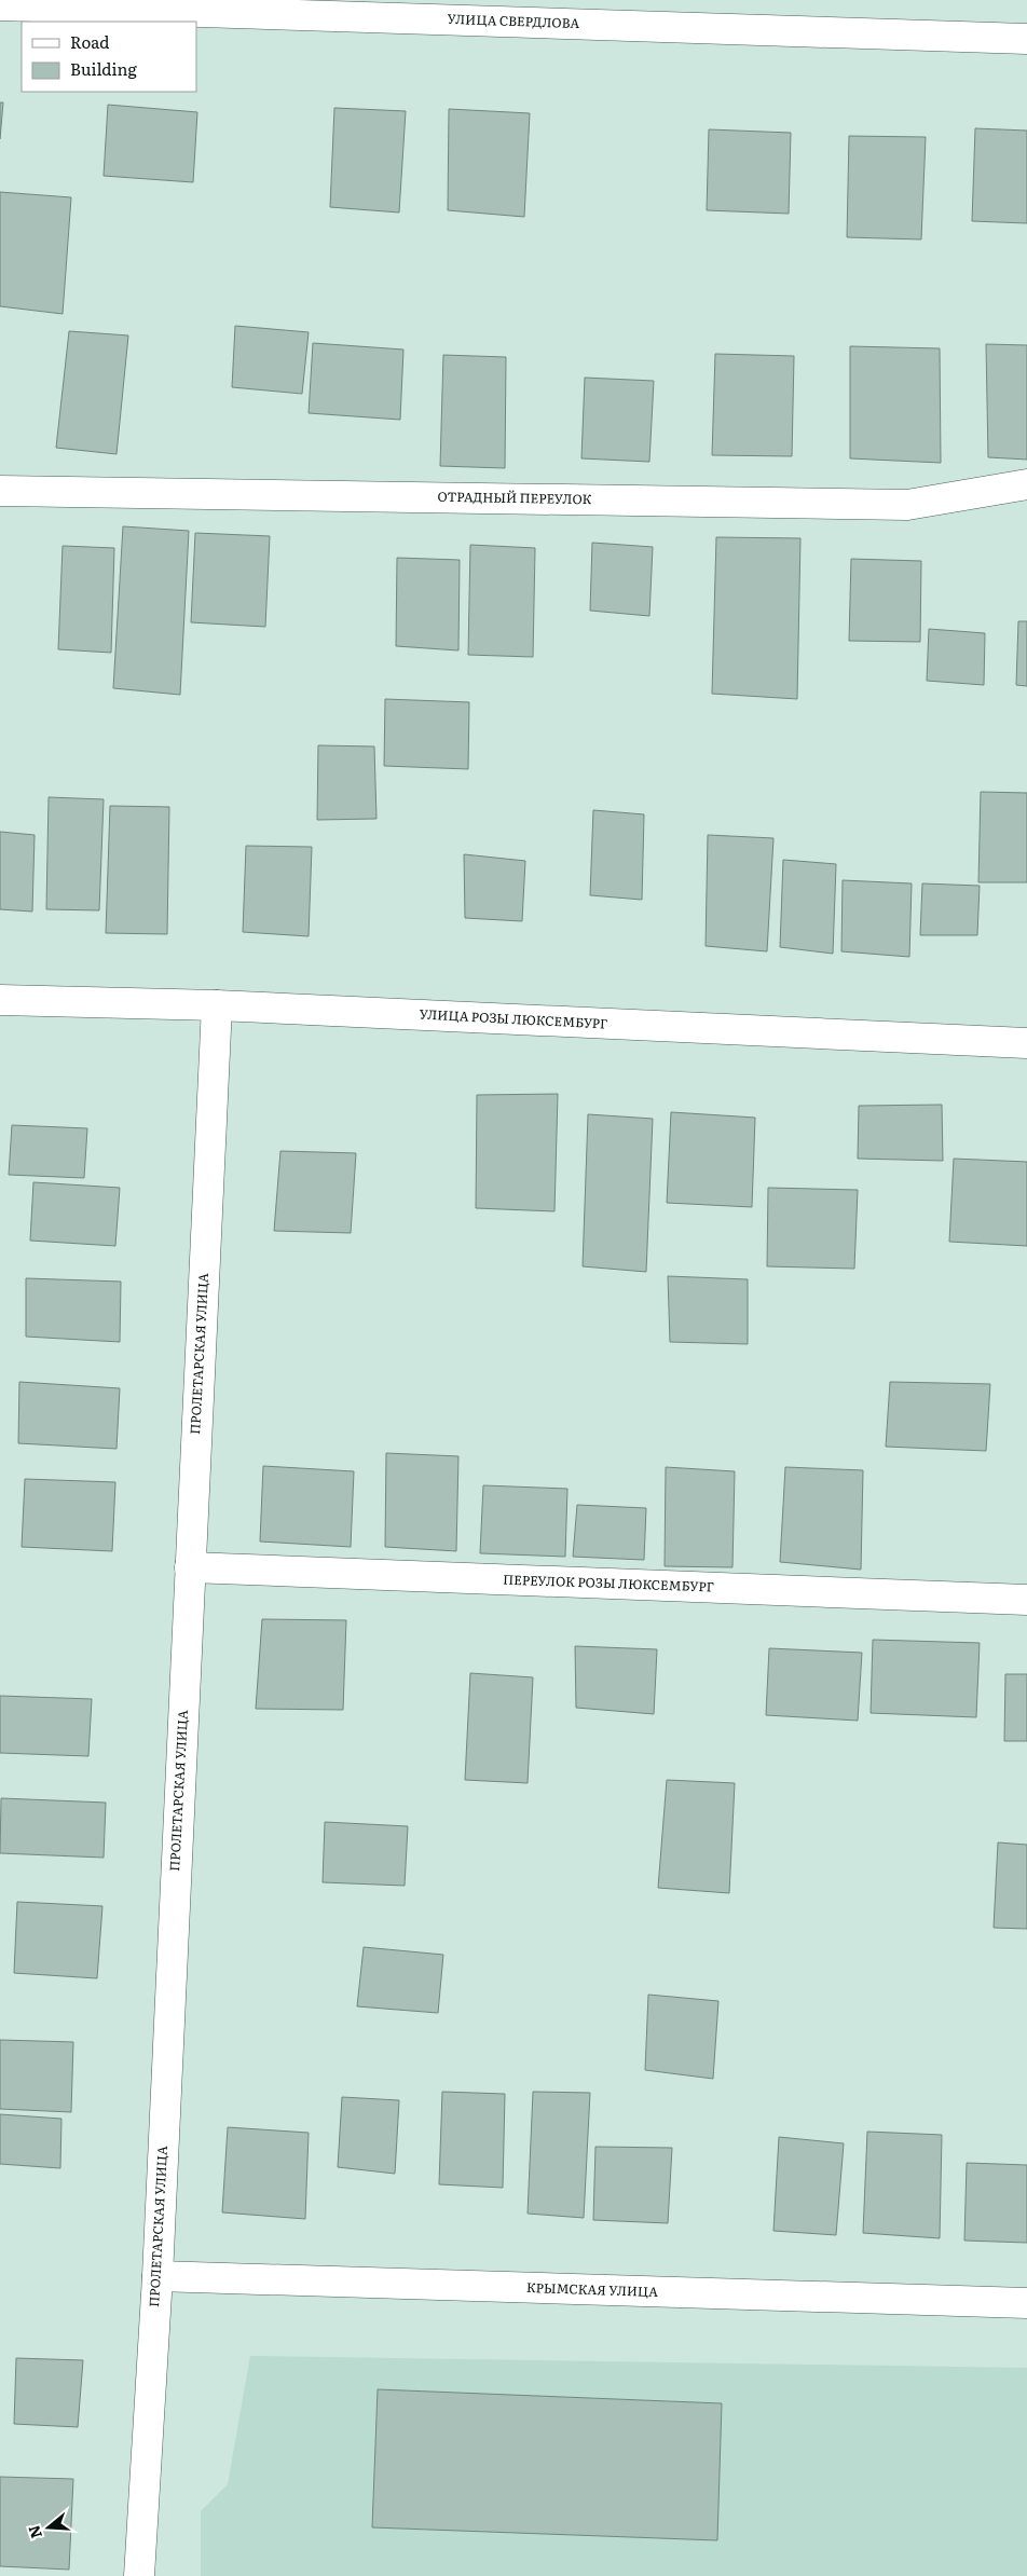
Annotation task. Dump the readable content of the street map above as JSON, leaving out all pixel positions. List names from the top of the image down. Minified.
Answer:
{"streets":{"street":["УЛИЦА СВЕРДЛОВА","ОТРАДНЫЙ ПЕРЕУЛОК","УЛИЦА РОЗЫ ЛЮКСЕМБУРГ","ПРОЛЕТАРСКАЯ УЛИЦА","ПЕРЕУЛОК РОЗЫ ЛЮКСЕМБУРГ","КРЫМСКАЯ УЛИЦА"]},"crossings":[["УЛИЦА РОЗЫ ЛЮКСЕМБУРГ","ПРОЛЕТАРСКАЯ УЛИЦА"],["ПРОЛЕТАРСКАЯ УЛИЦА","ПЕРЕУЛОК РОЗЫ ЛЮКСЕМБУРГ"],["ПРОЛЕТАРСКАЯ УЛИЦА","КРЫМСКАЯ УЛИЦА"]],"legend":["Road","Building"],"north":"left"}
